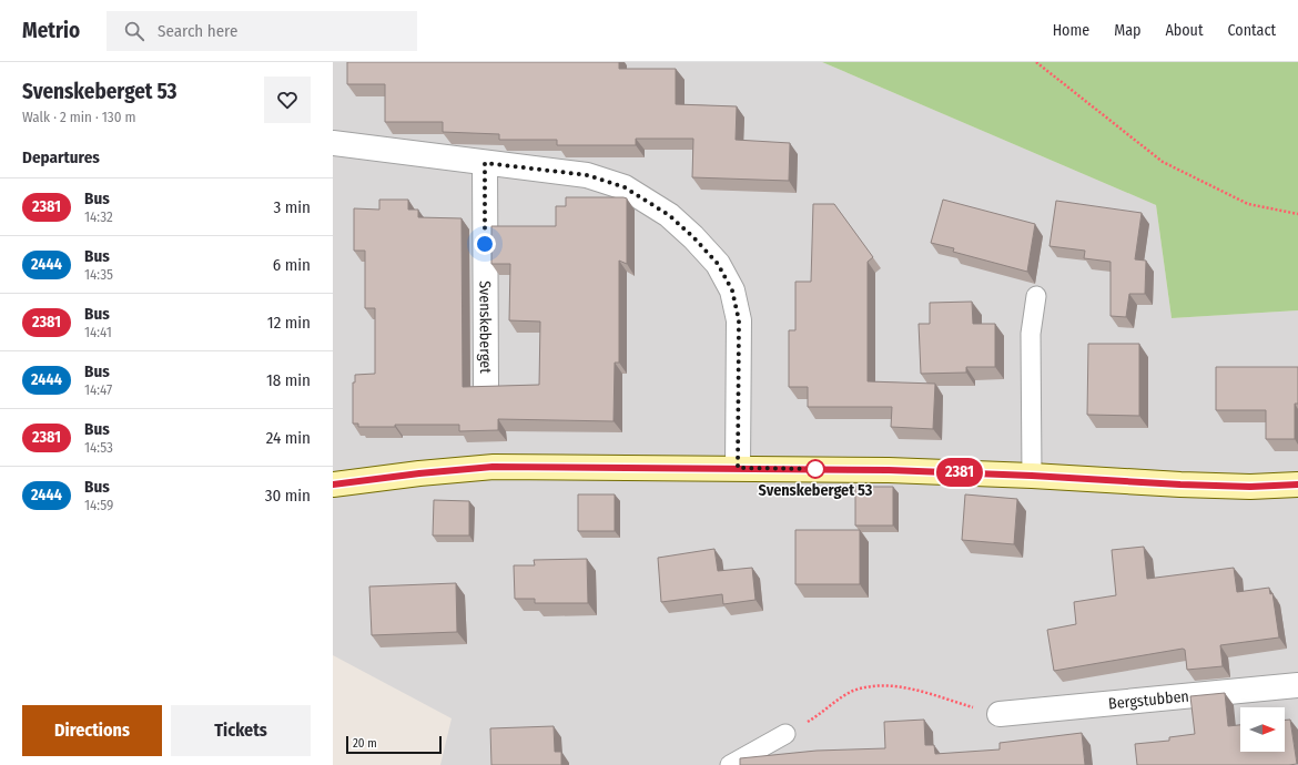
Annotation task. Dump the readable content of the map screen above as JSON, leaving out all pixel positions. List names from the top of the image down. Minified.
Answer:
{"streets":{"street":["Svenskeberget","Bergstubben"]},"places":["Svenskeberget 53"],"lines":["bus line 2381"],"scale_bar":"20 m","north":"right","page":{"header":"Metrio","search":"Search here","nav":["Home","Map","About","Contact"],"heading":[["Svenskeberget 53","Walk · 2 min · 130 m"],"Departures"],"on_map":"2381","list":[{"mark":"2381","name":"Bus","note":"14:32","value":"3 min"},{"mark":"2444","name":"Bus","note":"14:35","value":"6 min"},{"mark":"2381","name":"Bus","note":"14:41","value":"12 min"},{"mark":"2444","name":"Bus","note":"14:47","value":"18 min"},{"mark":"2381","name":"Bus","note":"14:53","value":"24 min"},{"mark":"2444","name":"Bus","note":"14:59","value":"30 min"}],"buttons":["Directions","Tickets"],"scale":"20 m"}}
